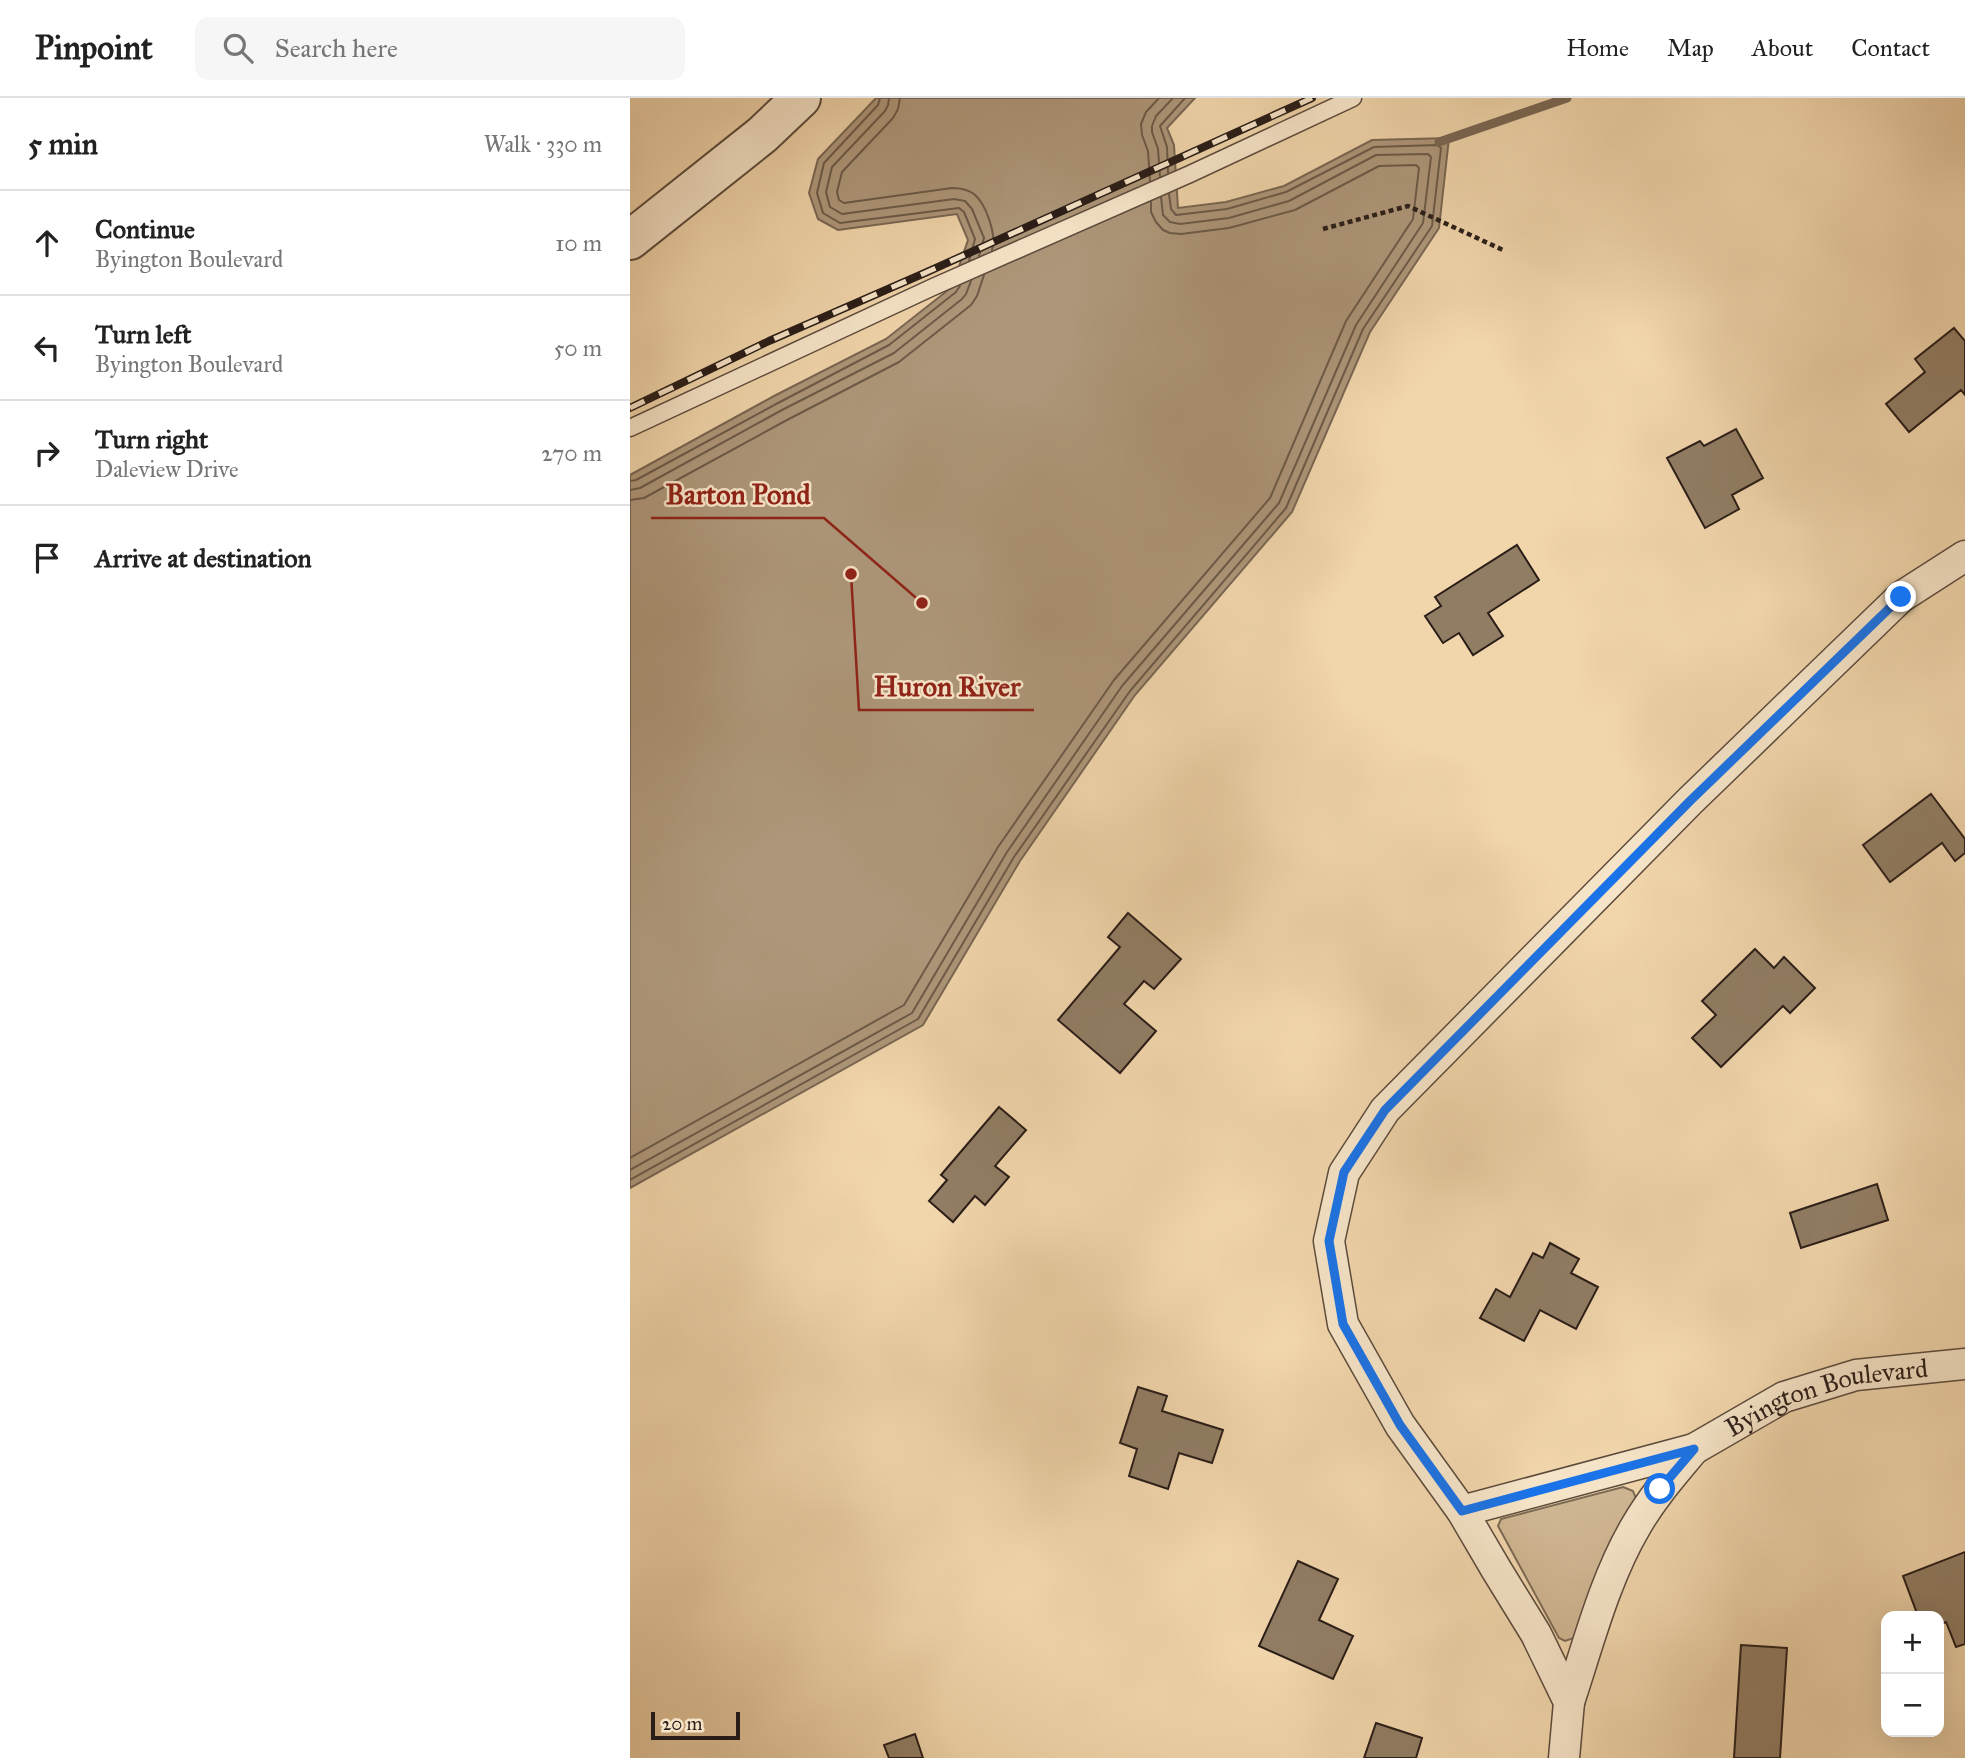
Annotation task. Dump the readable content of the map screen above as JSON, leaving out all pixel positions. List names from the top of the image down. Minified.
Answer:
{"streets":{"street":["Byington Boulevard"]},"places":["Huron River","Barton Pond"],"scale_bar":"20 m","page":{"header":"Pinpoint","search":"Search here","nav":["Home","Map","About","Contact"],"heading":["5 min","Walk · 330 m"],"list":[["Continue","Byington Boulevard","10 m"],["Turn left","Byington Boulevard","50 m"],["Turn right","Daleview Drive","270 m"],"Arrive at destination"],"map_buttons":["+","−"],"scale":"20 m"}}
